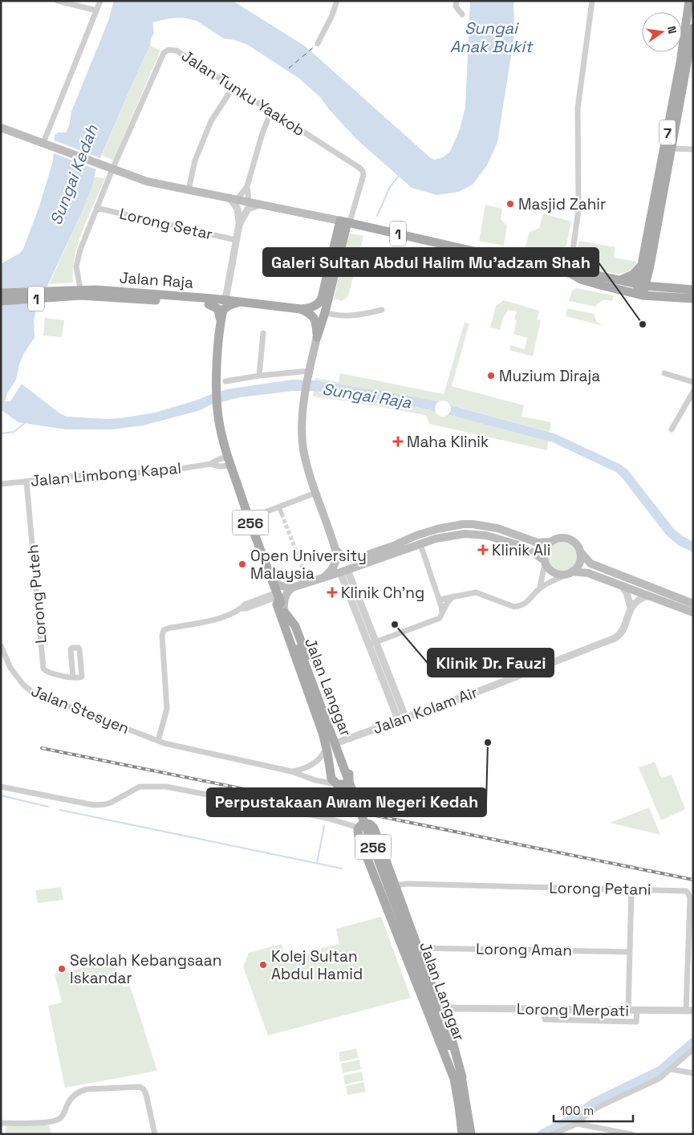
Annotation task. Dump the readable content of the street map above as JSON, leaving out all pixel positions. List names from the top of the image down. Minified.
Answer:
{"streets":{"main road":["7","1","Jalan Raja","256","Jalan Langgar"],"street":["Jalan Tunku Yaakob","Lorong Setar","Jalan Limbong Kapal","Lorong Puteh","Jalan Stesyen","Jalan Kolam Air","Lorong Petani","Lorong Aman","Lorong Merpati"]},"crossings":[["Jalan Tunku Yaakob","1"],["7","1"],["1","Jalan Raja"],["1","Jalan Langgar"],["Jalan Raja","Jalan Langgar"],["Jalan Limbong Kapal","Lorong Puteh"],["Jalan Limbong Kapal","Jalan Langgar"],["Lorong Petani","Lorong Merpati"]],"water":["Sungai Anak Bukit","Sungai Kedah","Sungai Raja"],"places":{"other":["Masjid Zahir","Galeri Sultan Abdul Halim Mu'adzam Shah","Muzium Diraja","Open University Malaysia","Klinik Dr. Fauzi","Perpustakaan Awam Negeri Kedah","Kolej Sultan Abdul Hamid","Sekolah Kebangsaan Iskandar"],"health":["Maha Klinik","Klinik Ali","Klinik Ch'ng"]},"scale_bar":"100 m","north":"right"}
